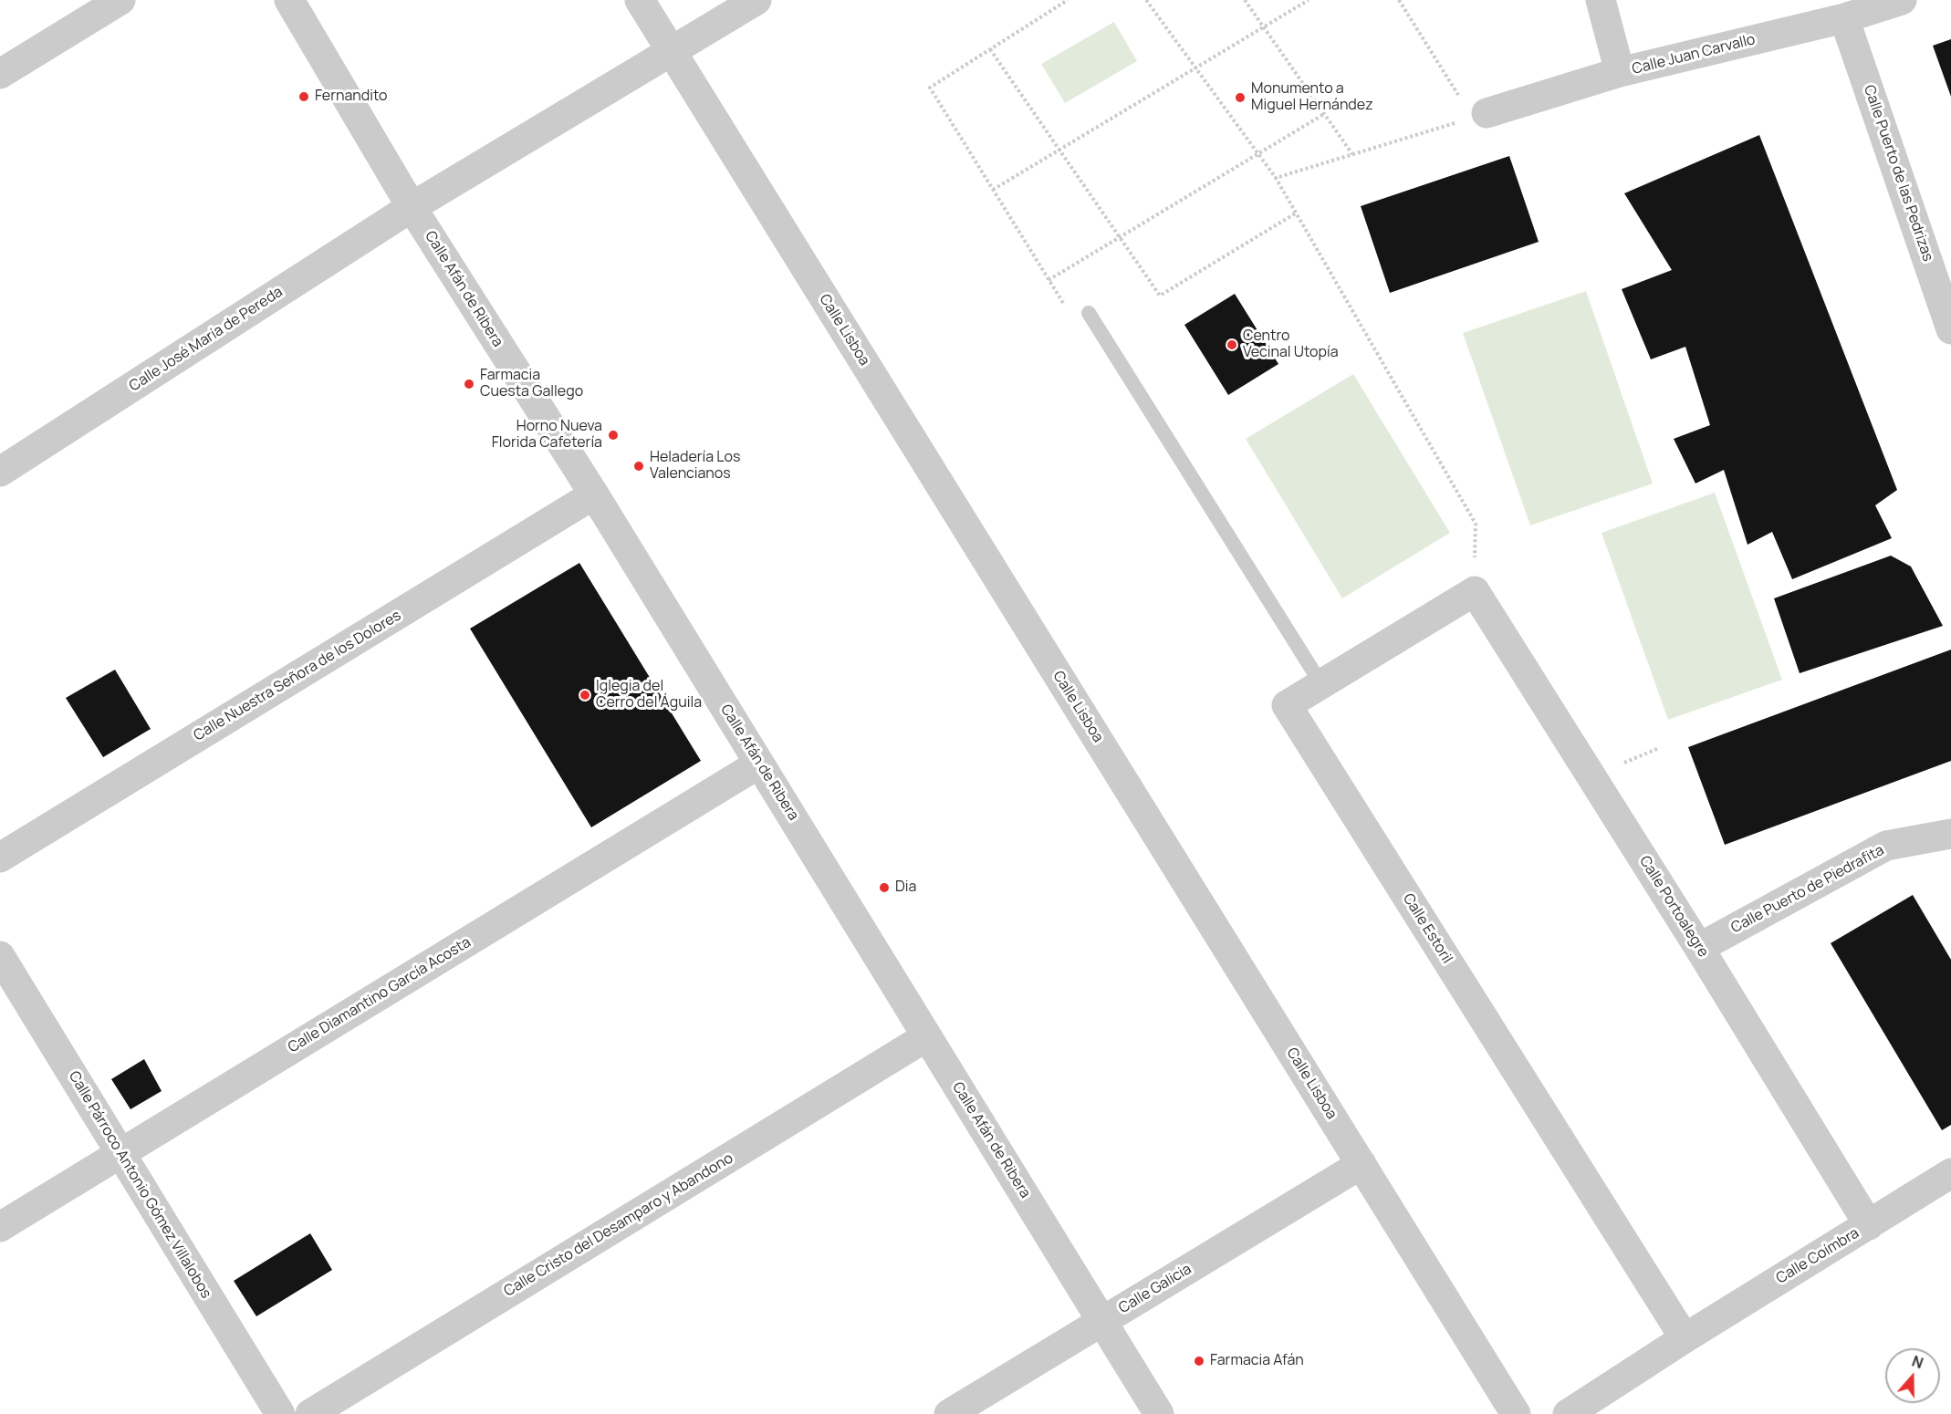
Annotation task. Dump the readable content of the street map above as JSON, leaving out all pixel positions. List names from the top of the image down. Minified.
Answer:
{"streets":{"street":["Calle Juan Carvallo","Calle Puerto de las Pedrizas","Calle Afán de Ribera","Calle Lisboa","Calle José María de Pereda","Calle Nuestra Señora de los Dolores","Calle Puerto de Piedrafita","Calle Portoalegre","Calle Estoril","Calle Diamantino García Acosta","Calle Párroco Antonio Gómez Villalobos","Calle Cristo del Desamparo y Abandono","Calle Coímbra","Calle Galicia"]},"crossings":[["Calle Juan Carvallo","Calle Puerto de las Pedrizas"],["Calle Afán de Ribera","Calle José María de Pereda"],["Calle Afán de Ribera","Calle Nuestra Señora de los Dolores"],["Calle Afán de Ribera","Calle Diamantino García Acosta"],["Calle Afán de Ribera","Calle Cristo del Desamparo y Abandono"],["Calle Afán de Ribera","Calle Galicia"],["Calle Lisboa","Calle José María de Pereda"],["Calle Lisboa","Calle Galicia"],["Calle Puerto de Piedrafita","Calle Portoalegre"],["Calle Portoalegre","Calle Estoril"],["Calle Portoalegre","Calle Coímbra"],["Calle Estoril","Calle Coímbra"],["Calle Diamantino García Acosta","Calle Párroco Antonio Gómez Villalobos"]],"places":["Fernandito","Monumento a Miguel Hernández","Centro Vecinal Utopía","Farmacia Cuesta Gallego","Horno Nueva Florida Cafetería","Heladería Los Valencianos","Iglegia del Cerro del Águila","Dia","Farmacia Afán"],"north":"top"}
